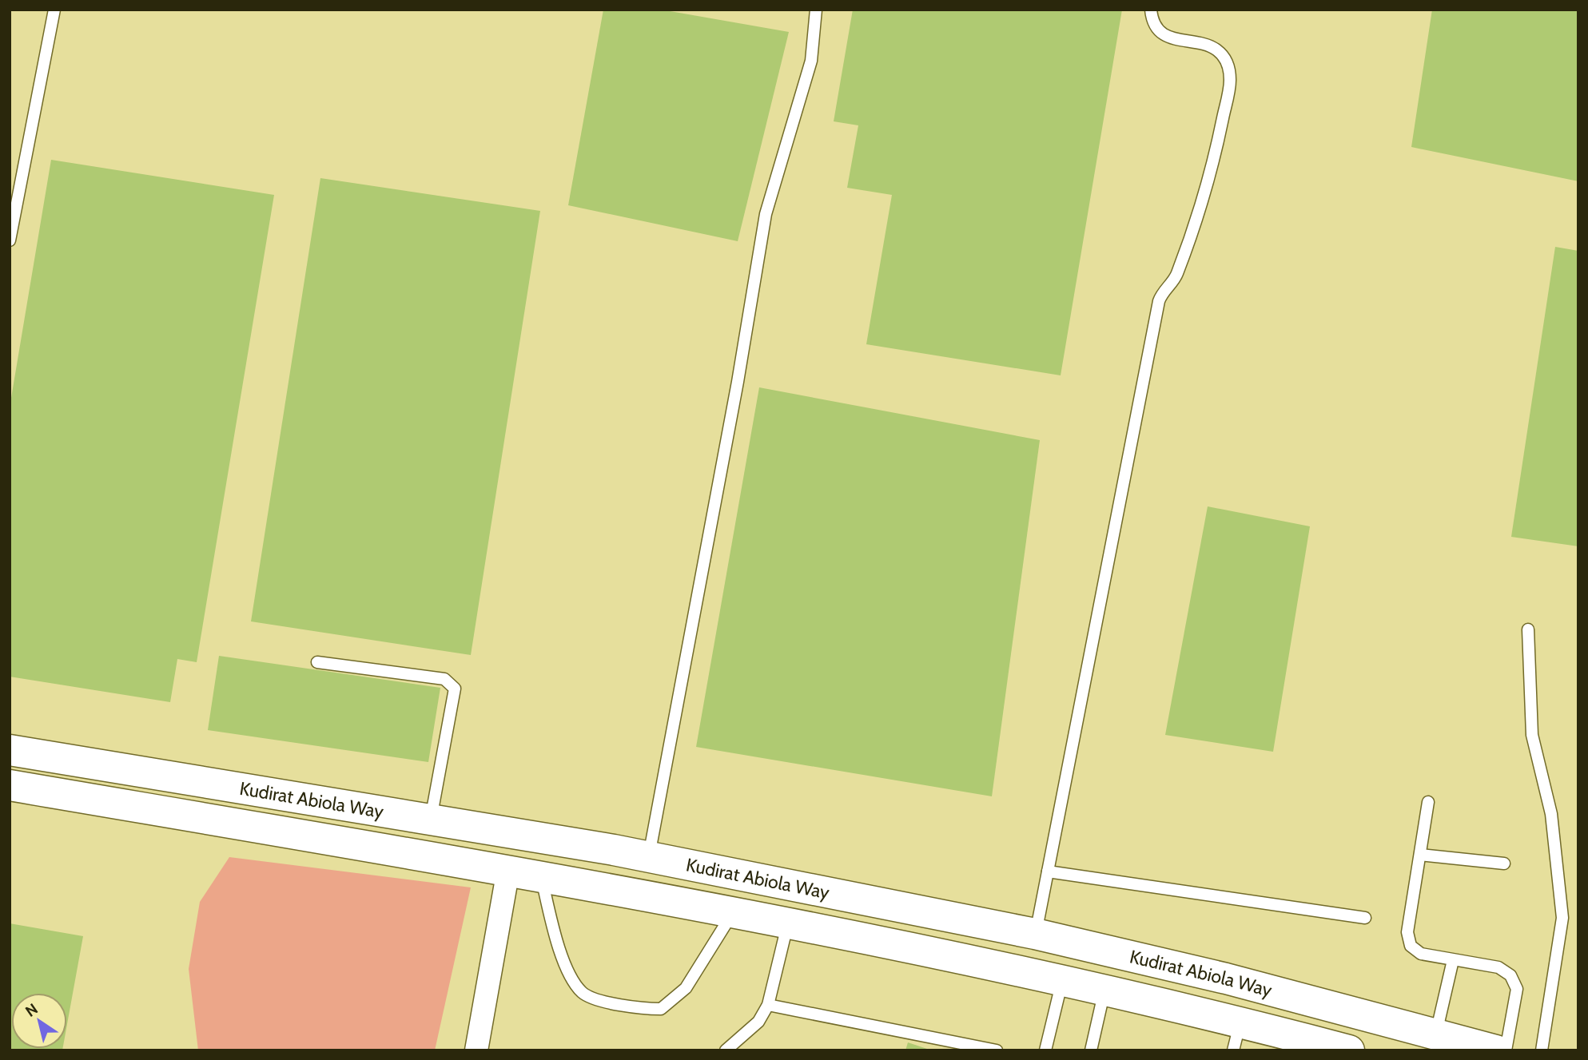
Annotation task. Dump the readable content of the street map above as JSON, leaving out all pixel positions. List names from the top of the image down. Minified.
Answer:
{"streets":{"main road":["Kudirat Abiola Way"]},"north":"top left"}
